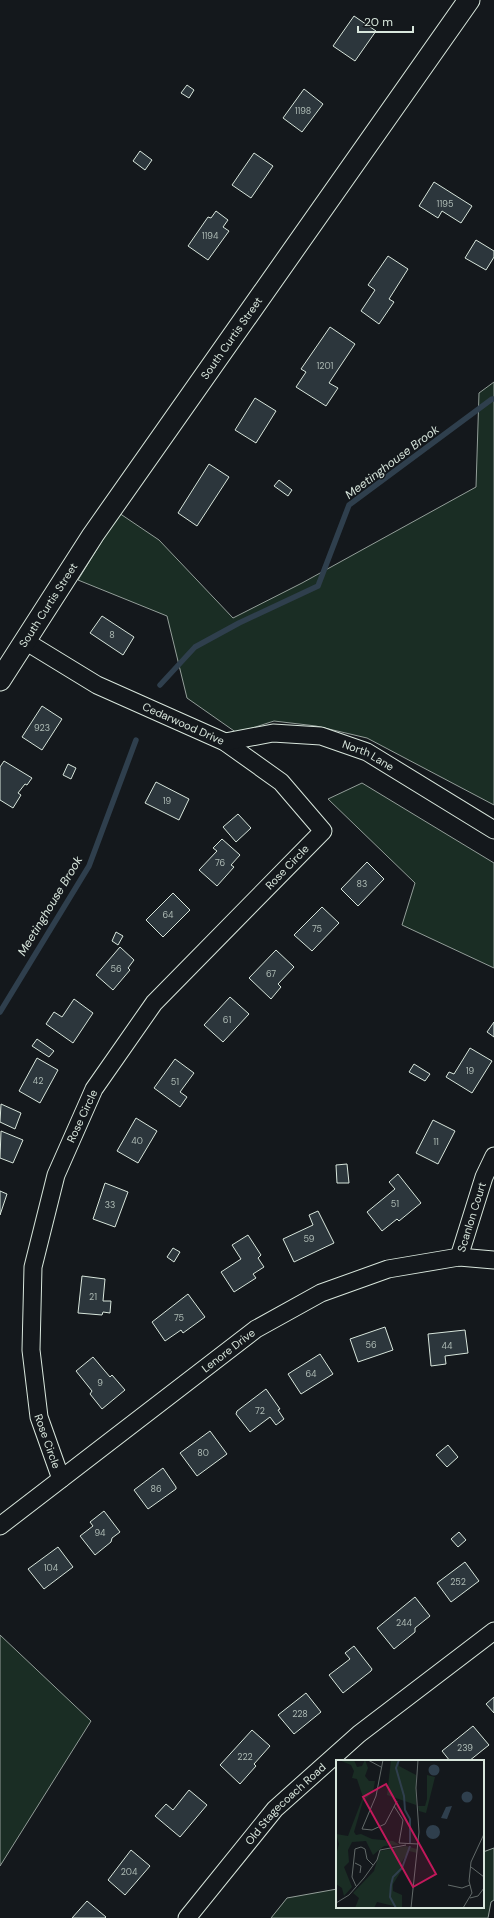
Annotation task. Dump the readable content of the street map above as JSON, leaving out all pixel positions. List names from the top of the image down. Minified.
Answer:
{"streets":{"street":["South Curtis Street","Cedarwood Drive","North Lane","Rose Circle","Scanlon Court","Lenore Drive","Old Stagecoach Road"]},"crossings":[["South Curtis Street","Cedarwood Drive"],["Cedarwood Drive","North Lane"],["Cedarwood Drive","Rose Circle"],["Rose Circle","Lenore Drive"],["Scanlon Court","Lenore Drive"]],"water":["Meetinghouse Brook"],"house_numbers":["1198","1195","1194","1201","8","923","19","76","83","64","75","56","67","61","19","42","51","40","11","51","33","59","21","75","56","44","64","9","72","80","86","94","104","252","244","228","239","222","204"],"scale_bar":"20 m"}
